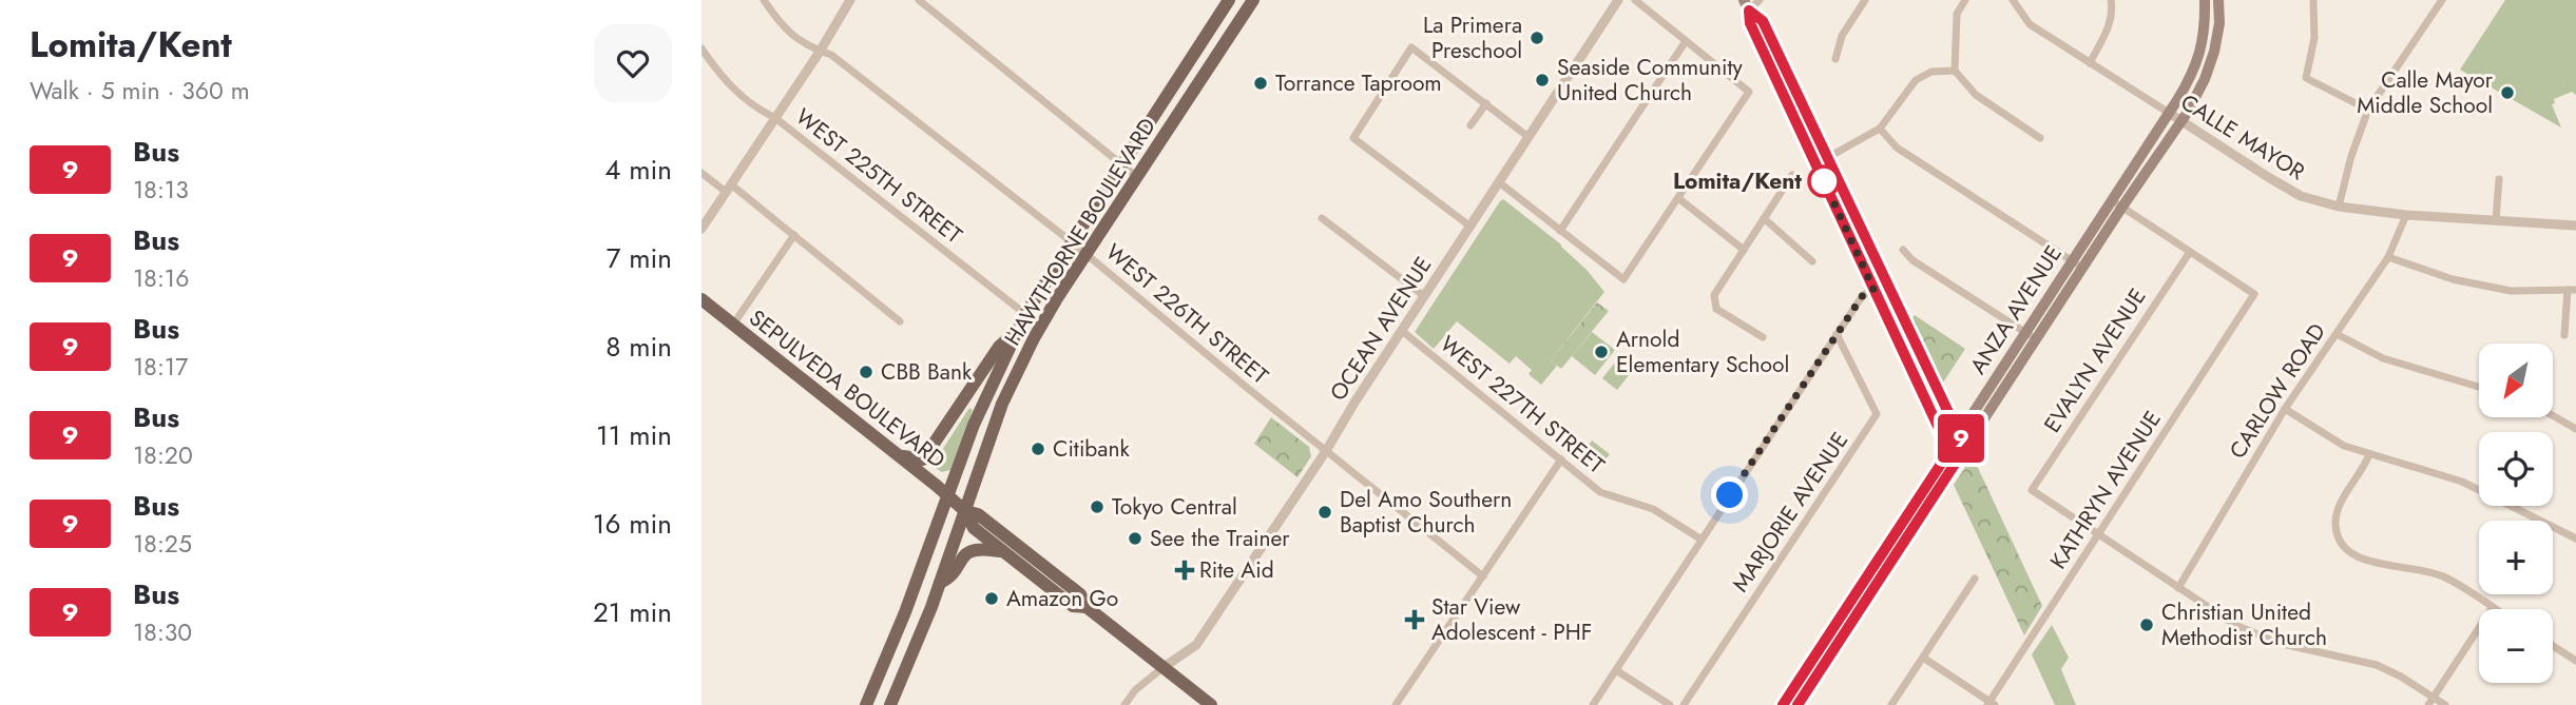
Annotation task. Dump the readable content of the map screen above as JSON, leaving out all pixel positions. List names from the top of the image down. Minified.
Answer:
{"streets":{"main road":["HAWTHORNE BOULEVARD","ANZA AVENUE","SEPULVEDA BOULEVARD"],"street":["CALLE MAYOR","WEST 225TH STREET","WEST 226TH STREET","OCEAN AVENUE","EVALYN AVENUE","CARLOW ROAD","WEST 227TH STREET","KATHRYN AVENUE","MARJORIE AVENUE"]},"crossings":[["CALLE MAYOR","ANZA AVENUE"],["CALLE MAYOR","CARLOW ROAD"],["WEST 225TH STREET","HAWTHORNE BOULEVARD"],["HAWTHORNE BOULEVARD","WEST 226TH STREET"],["HAWTHORNE BOULEVARD","SEPULVEDA BOULEVARD"],["WEST 226TH STREET","OCEAN AVENUE"],["OCEAN AVENUE","SEPULVEDA BOULEVARD"],["OCEAN AVENUE","WEST 227TH STREET"],["EVALYN AVENUE","KATHRYN AVENUE"]],"places":{"other":["La Primera Preschool","Seaside Community United Church","Torrance Taproom","Calle Mayor Middle School","Lomita/Kent","Arnold Elementary School","CBB Bank","Citibank","Tokyo Central","Del Amo Southern Baptist Church","See the Trainer","Amazon Go","Christian United Methodist Church"],"health":["Rite Aid","Star View Adolescent - PHF"]},"lines":["bus line 9"],"north":"bottom left","page":{"heading":["Lomita/Kent","Walk · 5 min · 360 m"],"on_map":"9","list":[{"mark":"9","name":"Bus","note":"18:13","value":"4 min"},{"mark":"9","name":"Bus","note":"18:16","value":"7 min"},{"mark":"9","name":"Bus","note":"18:17","value":"8 min"},{"mark":"9","name":"Bus","note":"18:20","value":"11 min"},{"mark":"9","name":"Bus","note":"18:25","value":"16 min"},{"mark":"9","name":"Bus","note":"18:30","value":"21 min"}],"map_buttons":["+","−"]}}
